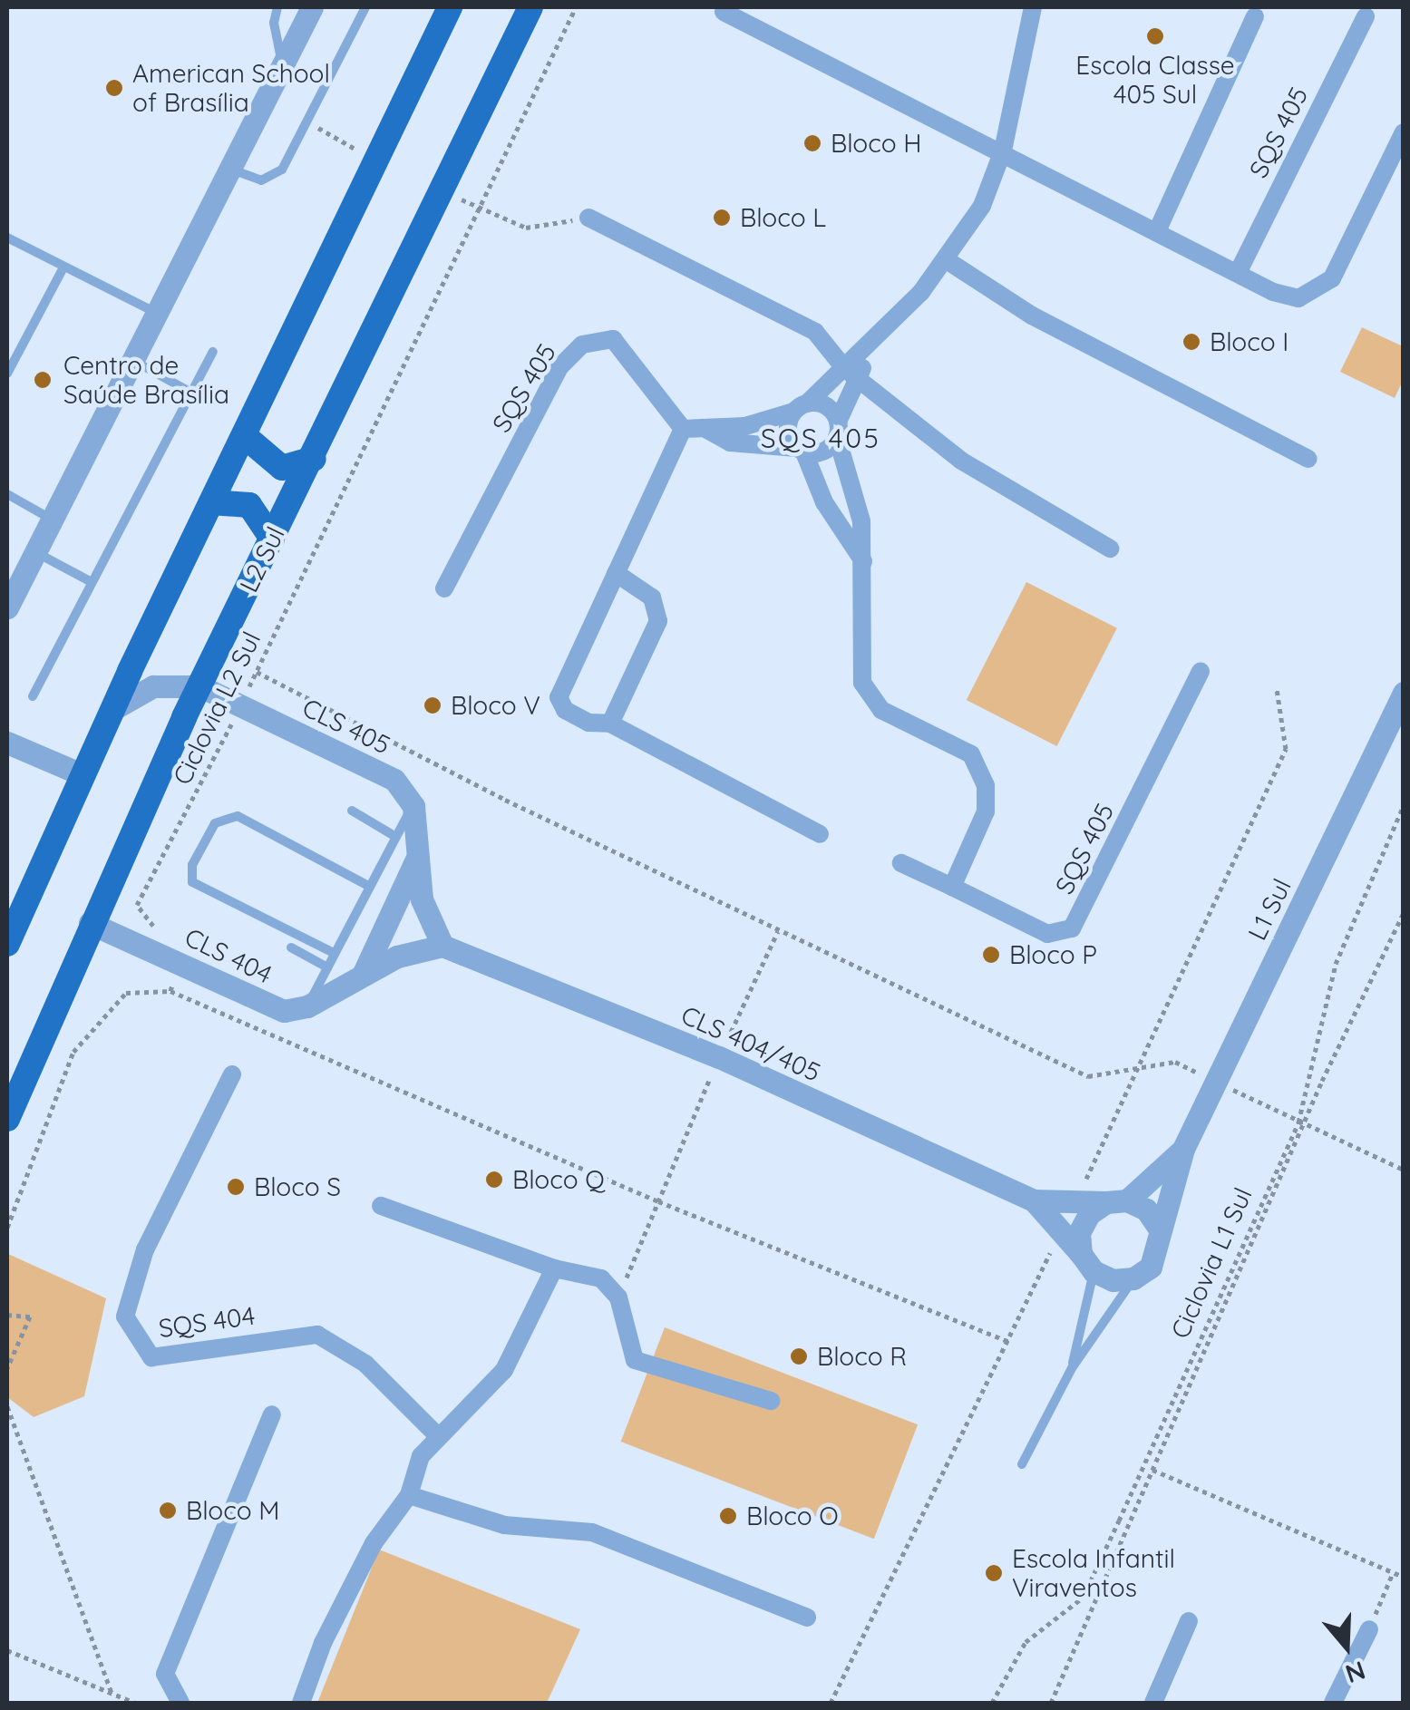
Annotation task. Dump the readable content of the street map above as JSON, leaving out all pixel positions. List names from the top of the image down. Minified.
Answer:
{"streets":{"main road":["L2 Sul"],"street":["SQS 405","CLS 405","L1 Sul","CLS 404","CLS 404/405","SQS 404"],"path":["Ciclovia L2 Sul","Ciclovia L1 Sul"]},"crossings":[["L2 Sul","CLS 405"],["L2 Sul","CLS 404"],["Ciclovia L2 Sul","CLS 405"],["Ciclovia L2 Sul","CLS 404"],["L1 Sul","CLS 404/405"]],"districts":["SQS 405"],"places":["Escola Classe 405 Sul","American School of Brasília","Bloco H","Bloco L","Bloco I","Centro de Saúde Brasília","Bloco V","Bloco P","Bloco Q","Bloco S","Bloco R","Bloco M","Bloco O","Escola Infantil Viraventos"],"north":"bottom"}
